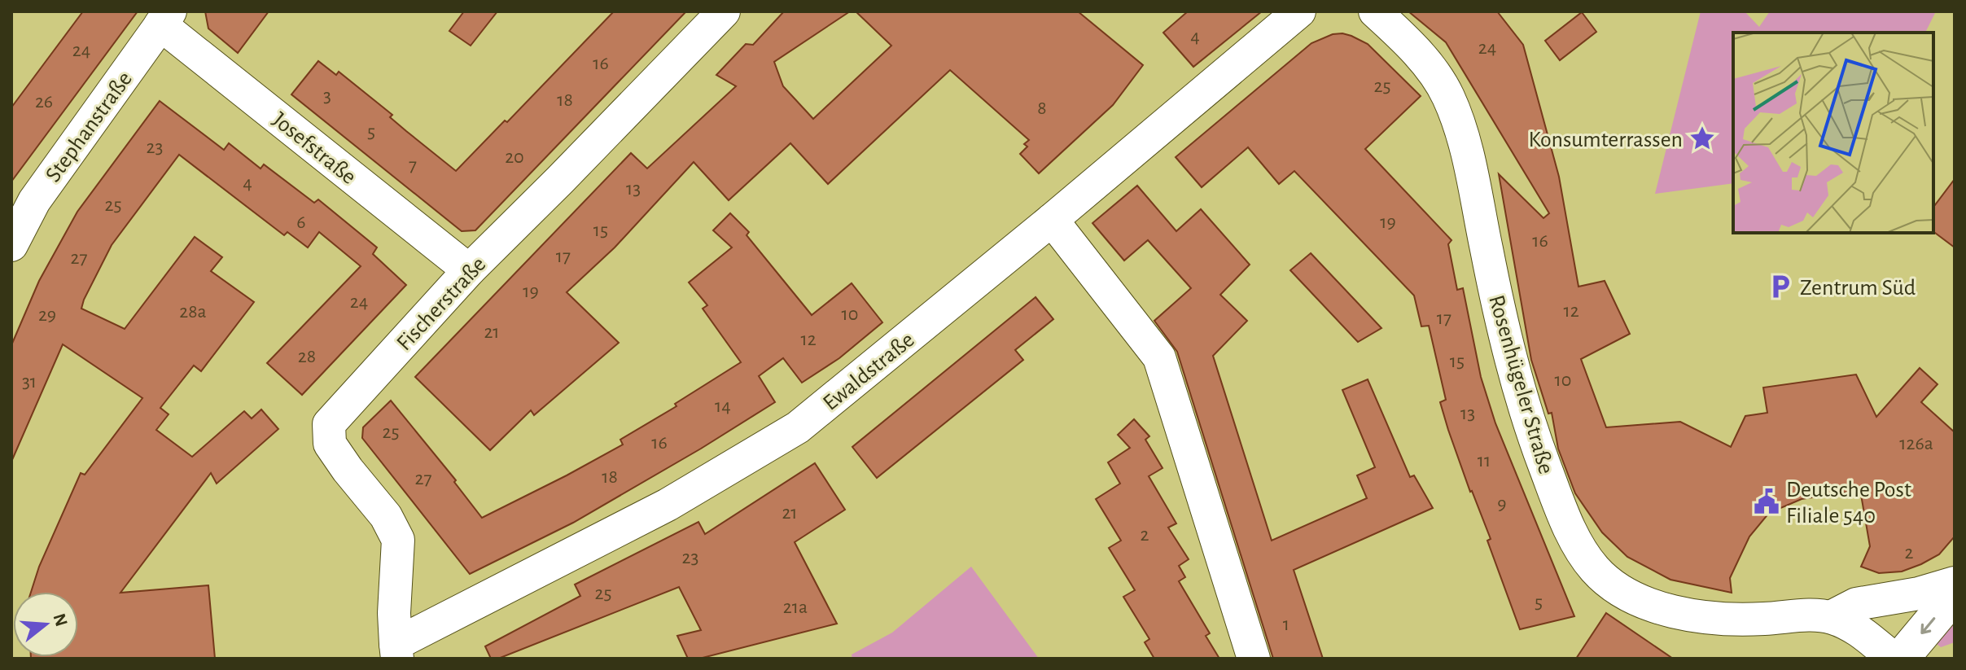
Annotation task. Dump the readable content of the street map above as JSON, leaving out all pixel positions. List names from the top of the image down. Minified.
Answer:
{"streets":{"street":["Stephanstraße","Josefstraße","Fischerstraße","Ewaldstraße","Rosenhügeler Straße"]},"crossings":[["Stephanstraße","Josefstraße"],["Josefstraße","Fischerstraße"],["Fischerstraße","Ewaldstraße"]],"places":{"place":["Konsumterrassen"],"parking":["Zentrum Süd"],"public building":["Deutsche Post Filiale 540"]},"house_numbers":["4","24","24","16","25","3","18","26","8","5","23","20","7","4","13","25","6","19","15","16","17","27","19","24","12","28a","10","29","17","21","12","28","15","10","31","14","13","25","16","126a","11","18","27","9","21","2","2","23","25","5","21a","1"],"north":"right"}
